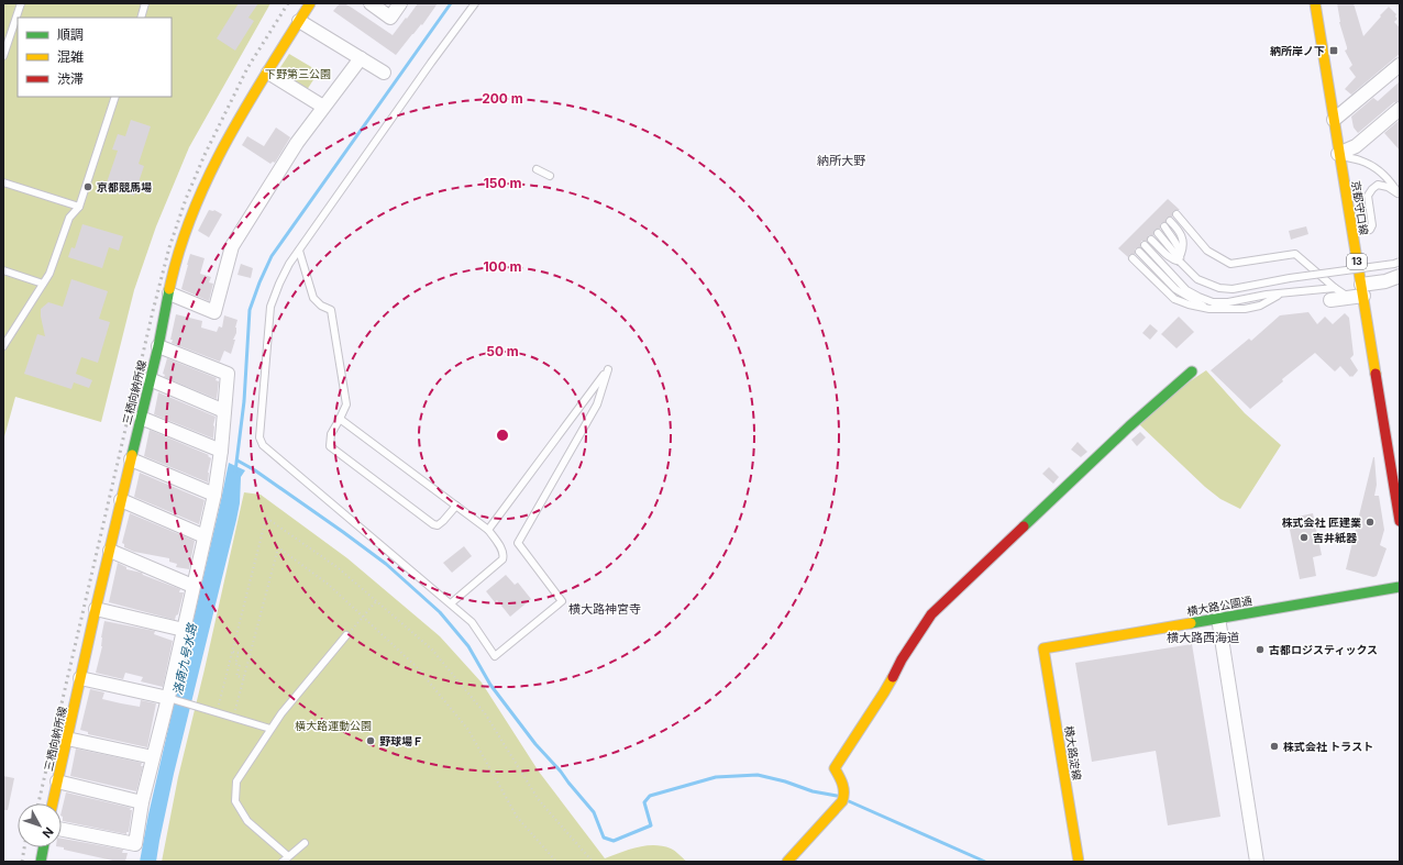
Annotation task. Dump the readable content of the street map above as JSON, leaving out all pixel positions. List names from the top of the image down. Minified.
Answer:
{"streets":{"main road":["京都守口線","13","三栖向納所線","横大路公園通","横大路淀線"]},"crossings":[["横大路公園通","横大路淀線"]],"districts":["納所大野","横大路神宮寺","横大路西海道"],"water":["洛南九号水路"],"parks":["下野第三公園","横大路運動公園"],"places":{"transit":["納所岸ノ下"],"other":["京都競馬場","株式会社 匠建業","吉井紙器","古都ロジスティックス","野球場Ｆ","株式会社 トラスト"]},"legend":["順調","混雑","渋滞"],"north":"bottom right","rings":["200 m","150 m","100 m","50 m"]}
